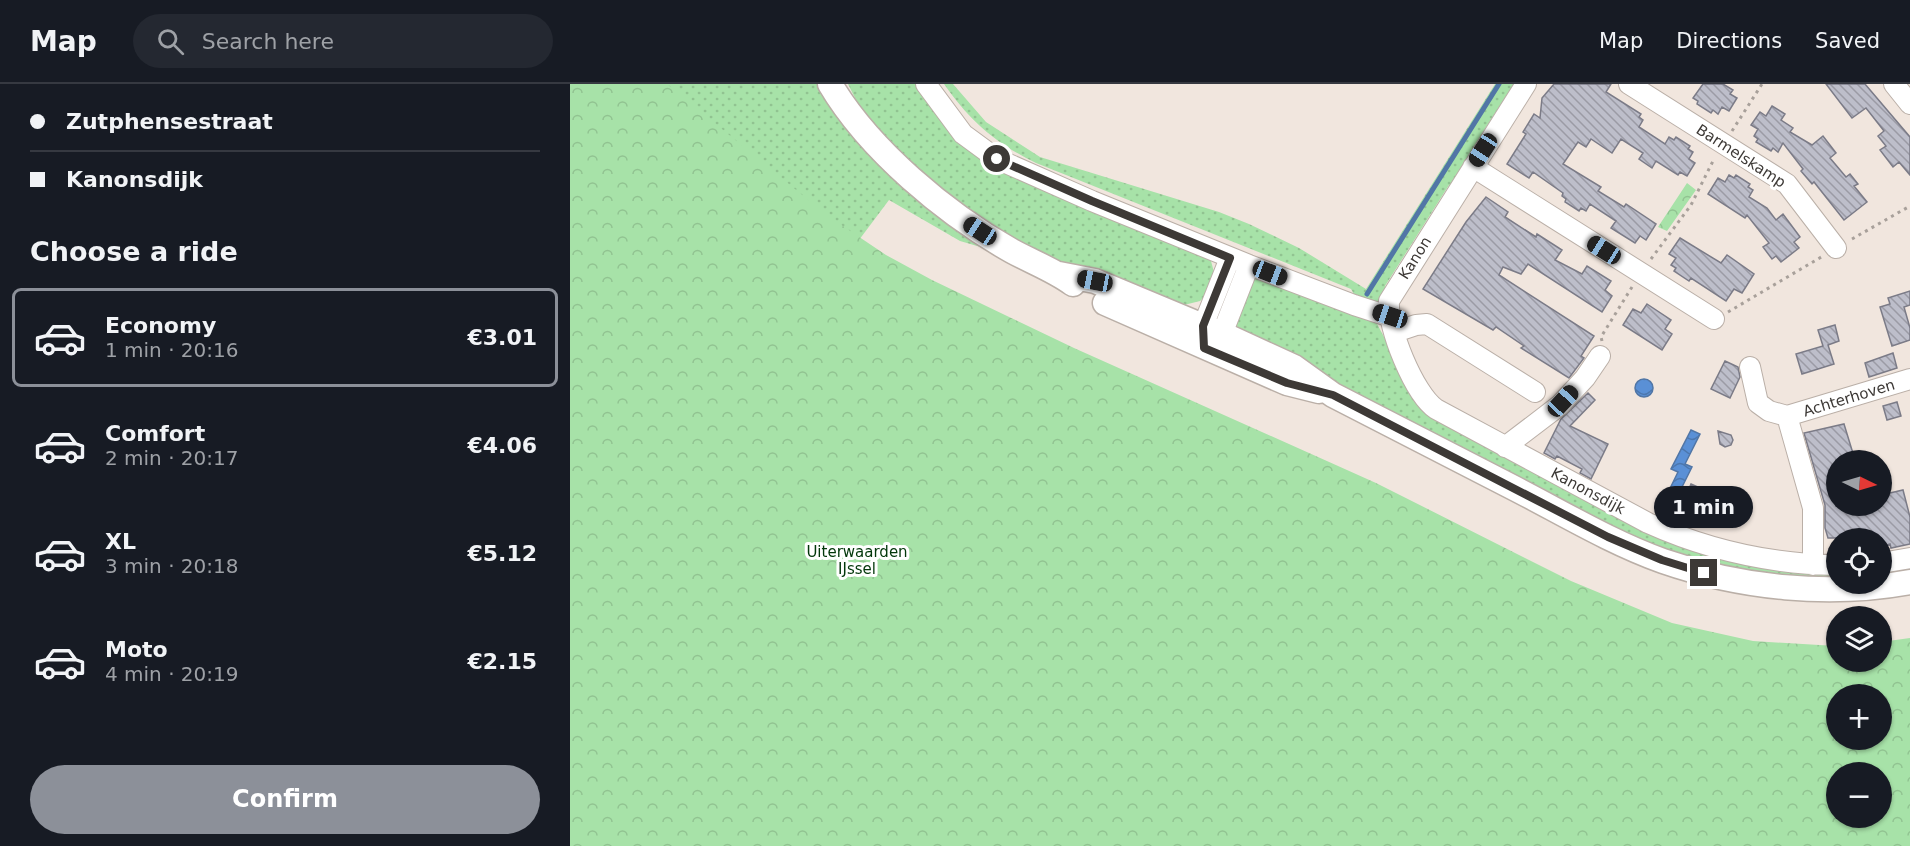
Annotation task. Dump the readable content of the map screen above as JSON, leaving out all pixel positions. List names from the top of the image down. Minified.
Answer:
{"streets":{"street":["Barmelskamp","Kanon","Achterhoven","Kanonsdijk"]},"crossings":[["Kanon","Kanonsdijk"],["Achterhoven","Kanonsdijk"]],"parks":["Uiterwaarden IJssel"],"north":"right","page":{"header":"Map","search":"Search here","nav":["Map","Directions","Saved"],"banner":["Zutphensestraat","Kanonsdijk"],"heading":"Choose a ride","list":[{"name":"Economy","note":"1 min · 20:16","value":"€3.01"},{"name":"Comfort","note":"2 min · 20:17","value":"€4.06"},{"name":"XL","note":"3 min · 20:18","value":"€5.12"},{"name":"Moto","note":"4 min · 20:19","value":"€2.15"}],"map_buttons":["+","−"],"bubble":"1 min","buttons":"Confirm"}}
